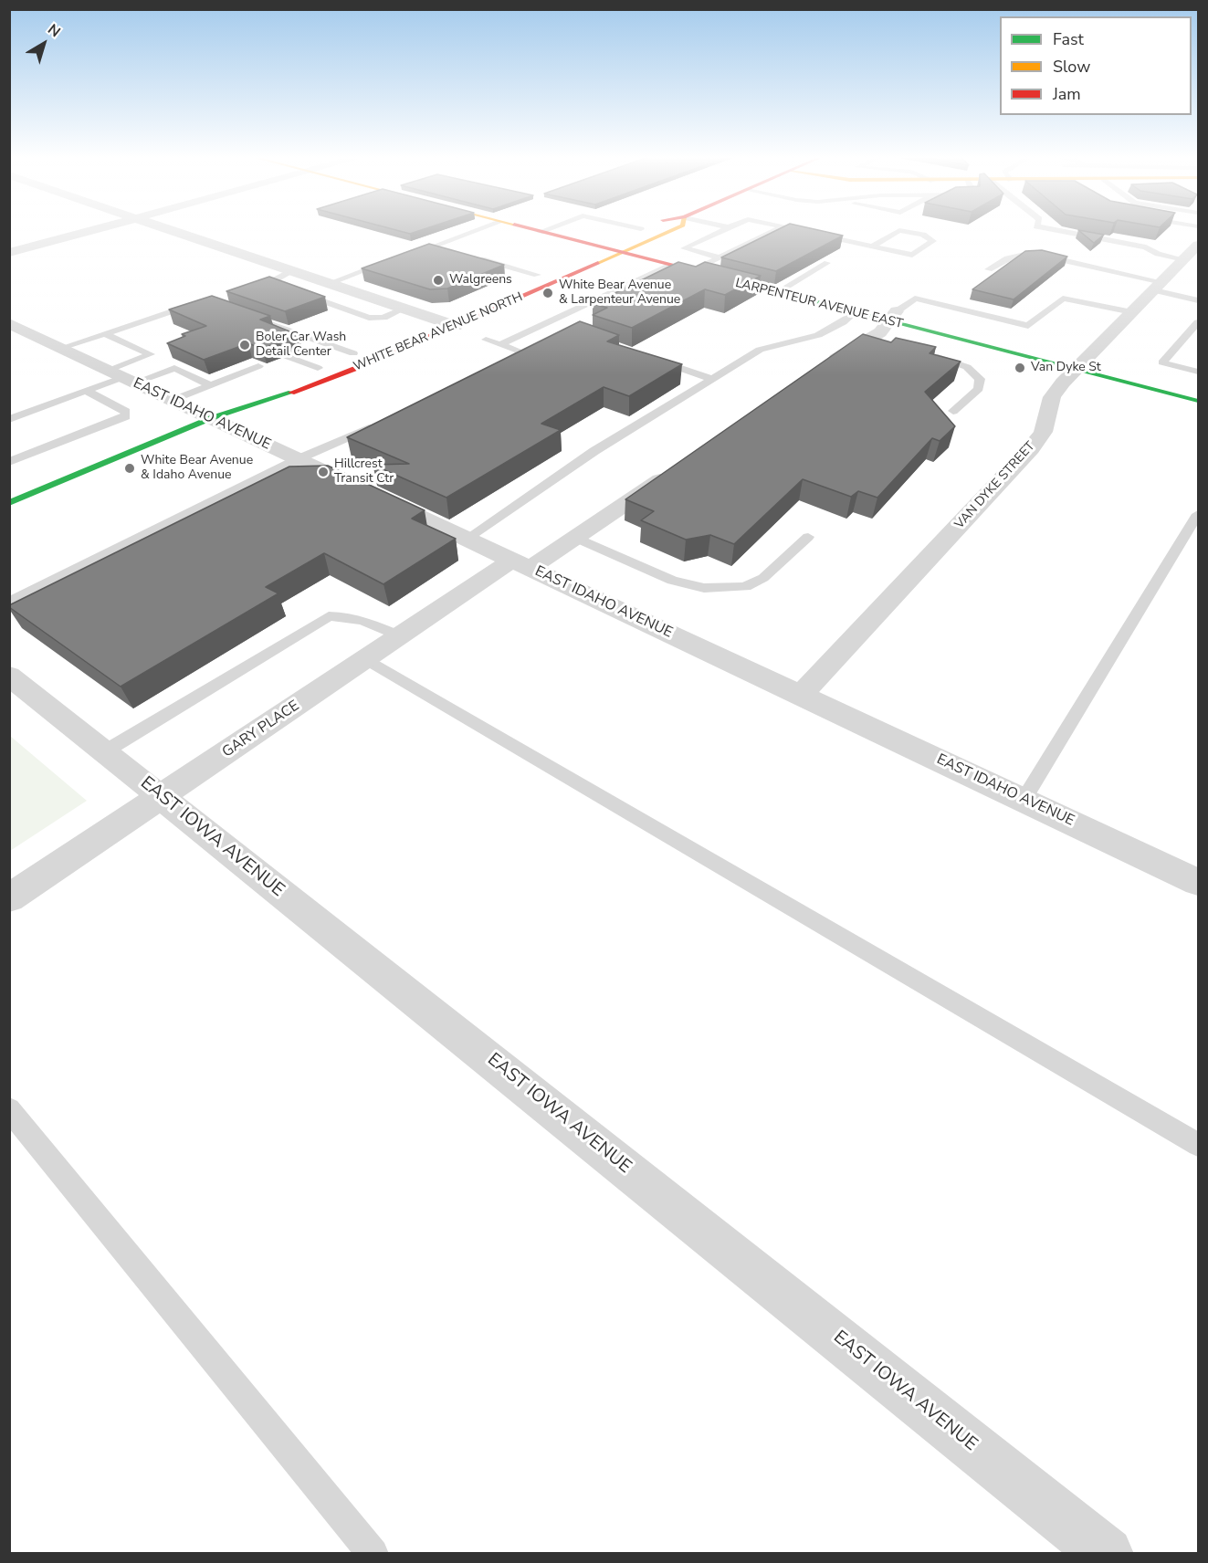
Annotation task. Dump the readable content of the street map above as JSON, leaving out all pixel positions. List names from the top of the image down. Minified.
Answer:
{"streets":{"street":["LARPENTEUR AVENUE EAST","WHITE BEAR AVENUE NORTH","EAST IDAHO AVENUE","VAN DYKE STREET","GARY PLACE","EAST IOWA AVENUE"]},"crossings":[["LARPENTEUR AVENUE EAST","WHITE BEAR AVENUE NORTH"],["LARPENTEUR AVENUE EAST","VAN DYKE STREET"],["WHITE BEAR AVENUE NORTH","EAST IDAHO AVENUE"],["EAST IDAHO AVENUE","VAN DYKE STREET"],["EAST IDAHO AVENUE","GARY PLACE"],["GARY PLACE","EAST IOWA AVENUE"]],"places":["Walgreens","White Bear Avenue & Larpenteur Avenue","Boler Car Wash Detail Center","Van Dyke St","White Bear Avenue & Idaho Avenue","Hillcrest Transit Ctr"],"legend":["Fast","Slow","Jam"],"north":"top right"}
